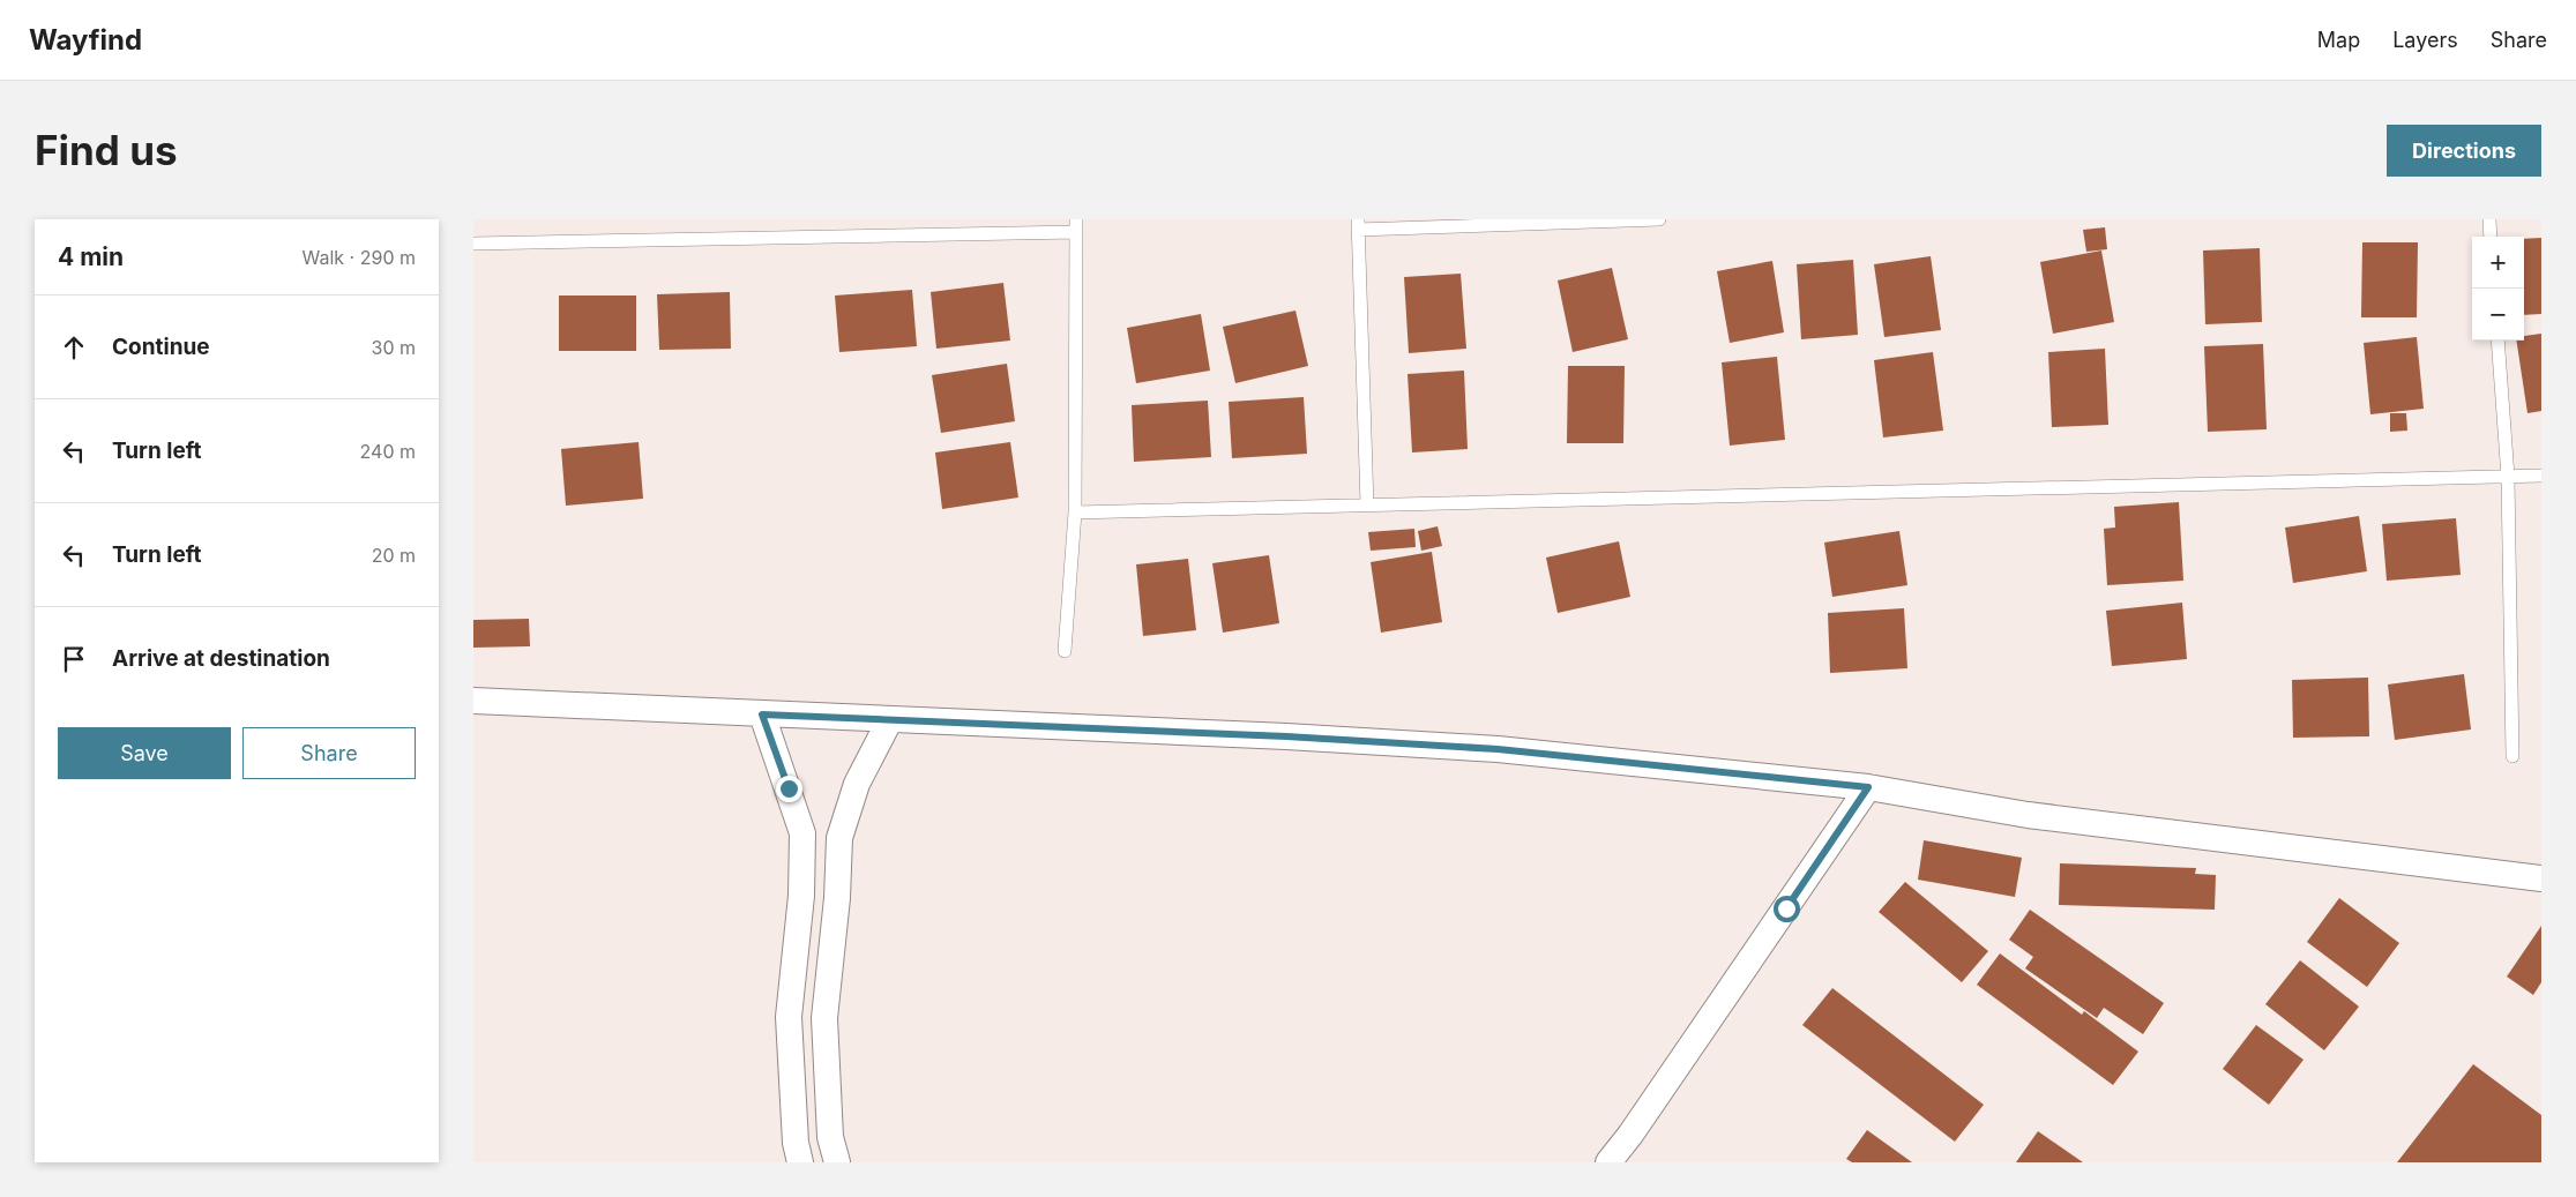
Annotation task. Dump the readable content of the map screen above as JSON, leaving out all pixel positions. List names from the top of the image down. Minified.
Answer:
{"page":{"header":"Wayfind","nav":["Map","Layers","Share"],"buttons":["Directions",["Save","Share"]],"title":"Find us","heading":["4 min","Walk · 290 m"],"map_buttons":["+","−"],"list":[["Continue","30 m"],["Turn left","240 m"],["Turn left","20 m"],"Arrive at destination"]}}
